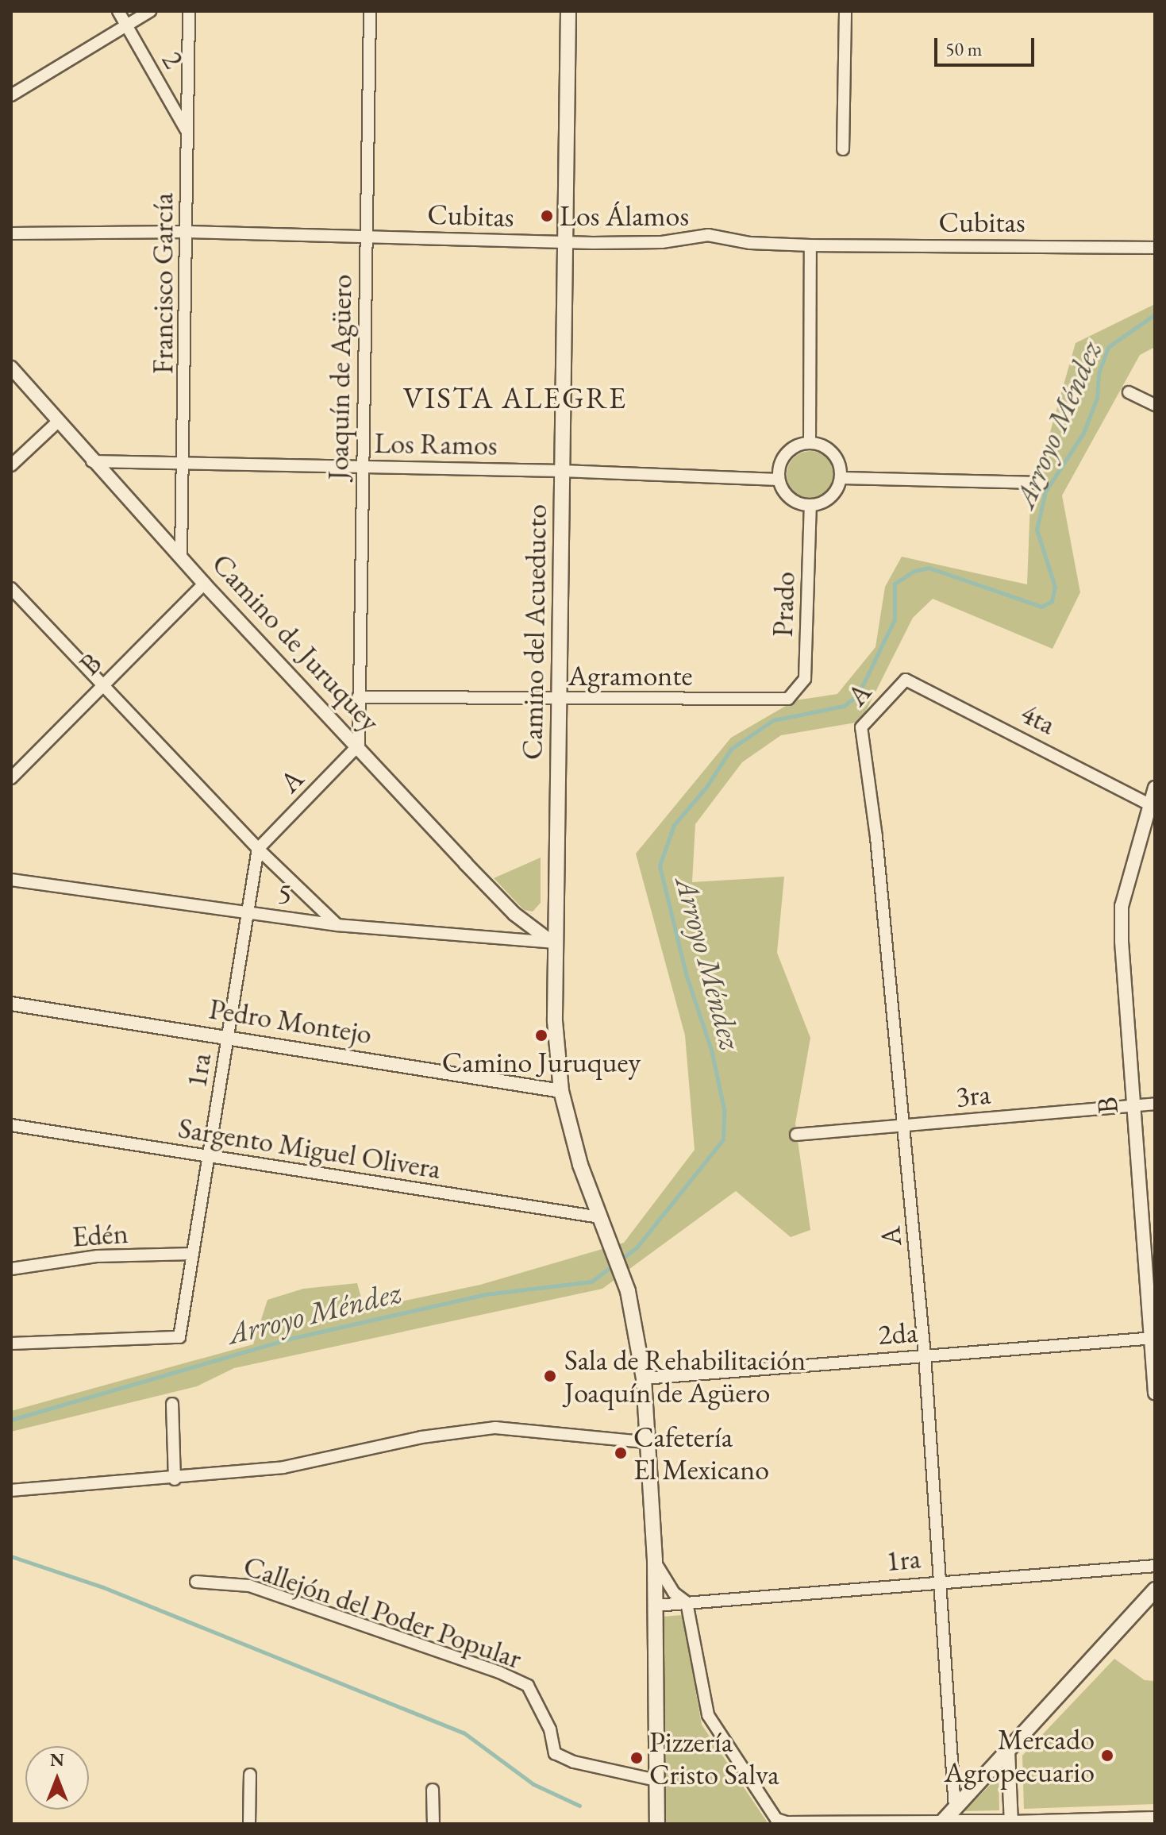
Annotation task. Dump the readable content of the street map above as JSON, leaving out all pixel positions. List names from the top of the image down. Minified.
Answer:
{"streets":{"main road":["Camino del Acueducto"],"street":["2","Cubitas","Francisco García","Joaquín de Agüero","Los Ramos","Prado","Camino de Juruquey","B","Agramonte","A","4ta","5","Pedro Montejo","1ra","3ra","Sargento Miguel Olivera","Edén","2da","Callejón del Poder Popular"]},"crossings":[["2","Francisco García"],["Cubitas","Francisco García"],["Cubitas","Joaquín de Agüero"],["Cubitas","Camino del Acueducto"],["Francisco García","Los Ramos"],["Francisco García","Camino de Juruquey"],["Joaquín de Agüero","Los Ramos"],["Joaquín de Agüero","Camino de Juruquey"],["Joaquín de Agüero","Agramonte"],["Joaquín de Agüero","A"],["Los Ramos","Prado"],["Los Ramos","Camino del Acueducto"],["Los Ramos","Camino de Juruquey"],["Prado","Agramonte"],["Camino del Acueducto","Camino de Juruquey"],["Camino del Acueducto","Agramonte"],["Camino del Acueducto","5"],["Camino del Acueducto","Pedro Montejo"],["Camino del Acueducto","1ra"],["Camino del Acueducto","Sargento Miguel Olivera"],["Camino del Acueducto","2da"],["Camino del Acueducto","Callejón del Poder Popular"],["Camino de Juruquey","B"],["Camino de Juruquey","A"],["Camino de Juruquey","5"],["B","4ta"],["B","3ra"],["B","2da"],["A","4ta"],["A","1ra"],["A","3ra"],["A","2da"],["5","1ra"],["Pedro Montejo","1ra"],["1ra","Sargento Miguel Olivera"],["1ra","Edén"]],"districts":["VISTA ALEGRE"],"water":["Arroyo Méndez"],"places":["Los Álamos","Camino Juruquey","Sala de Rehabilitación Joaquín de Agüero","Cafetería El Mexicano","Mercado Agropecuario","Pizzería Cristo Salva"],"scale_bar":"50 m","north":"top"}
